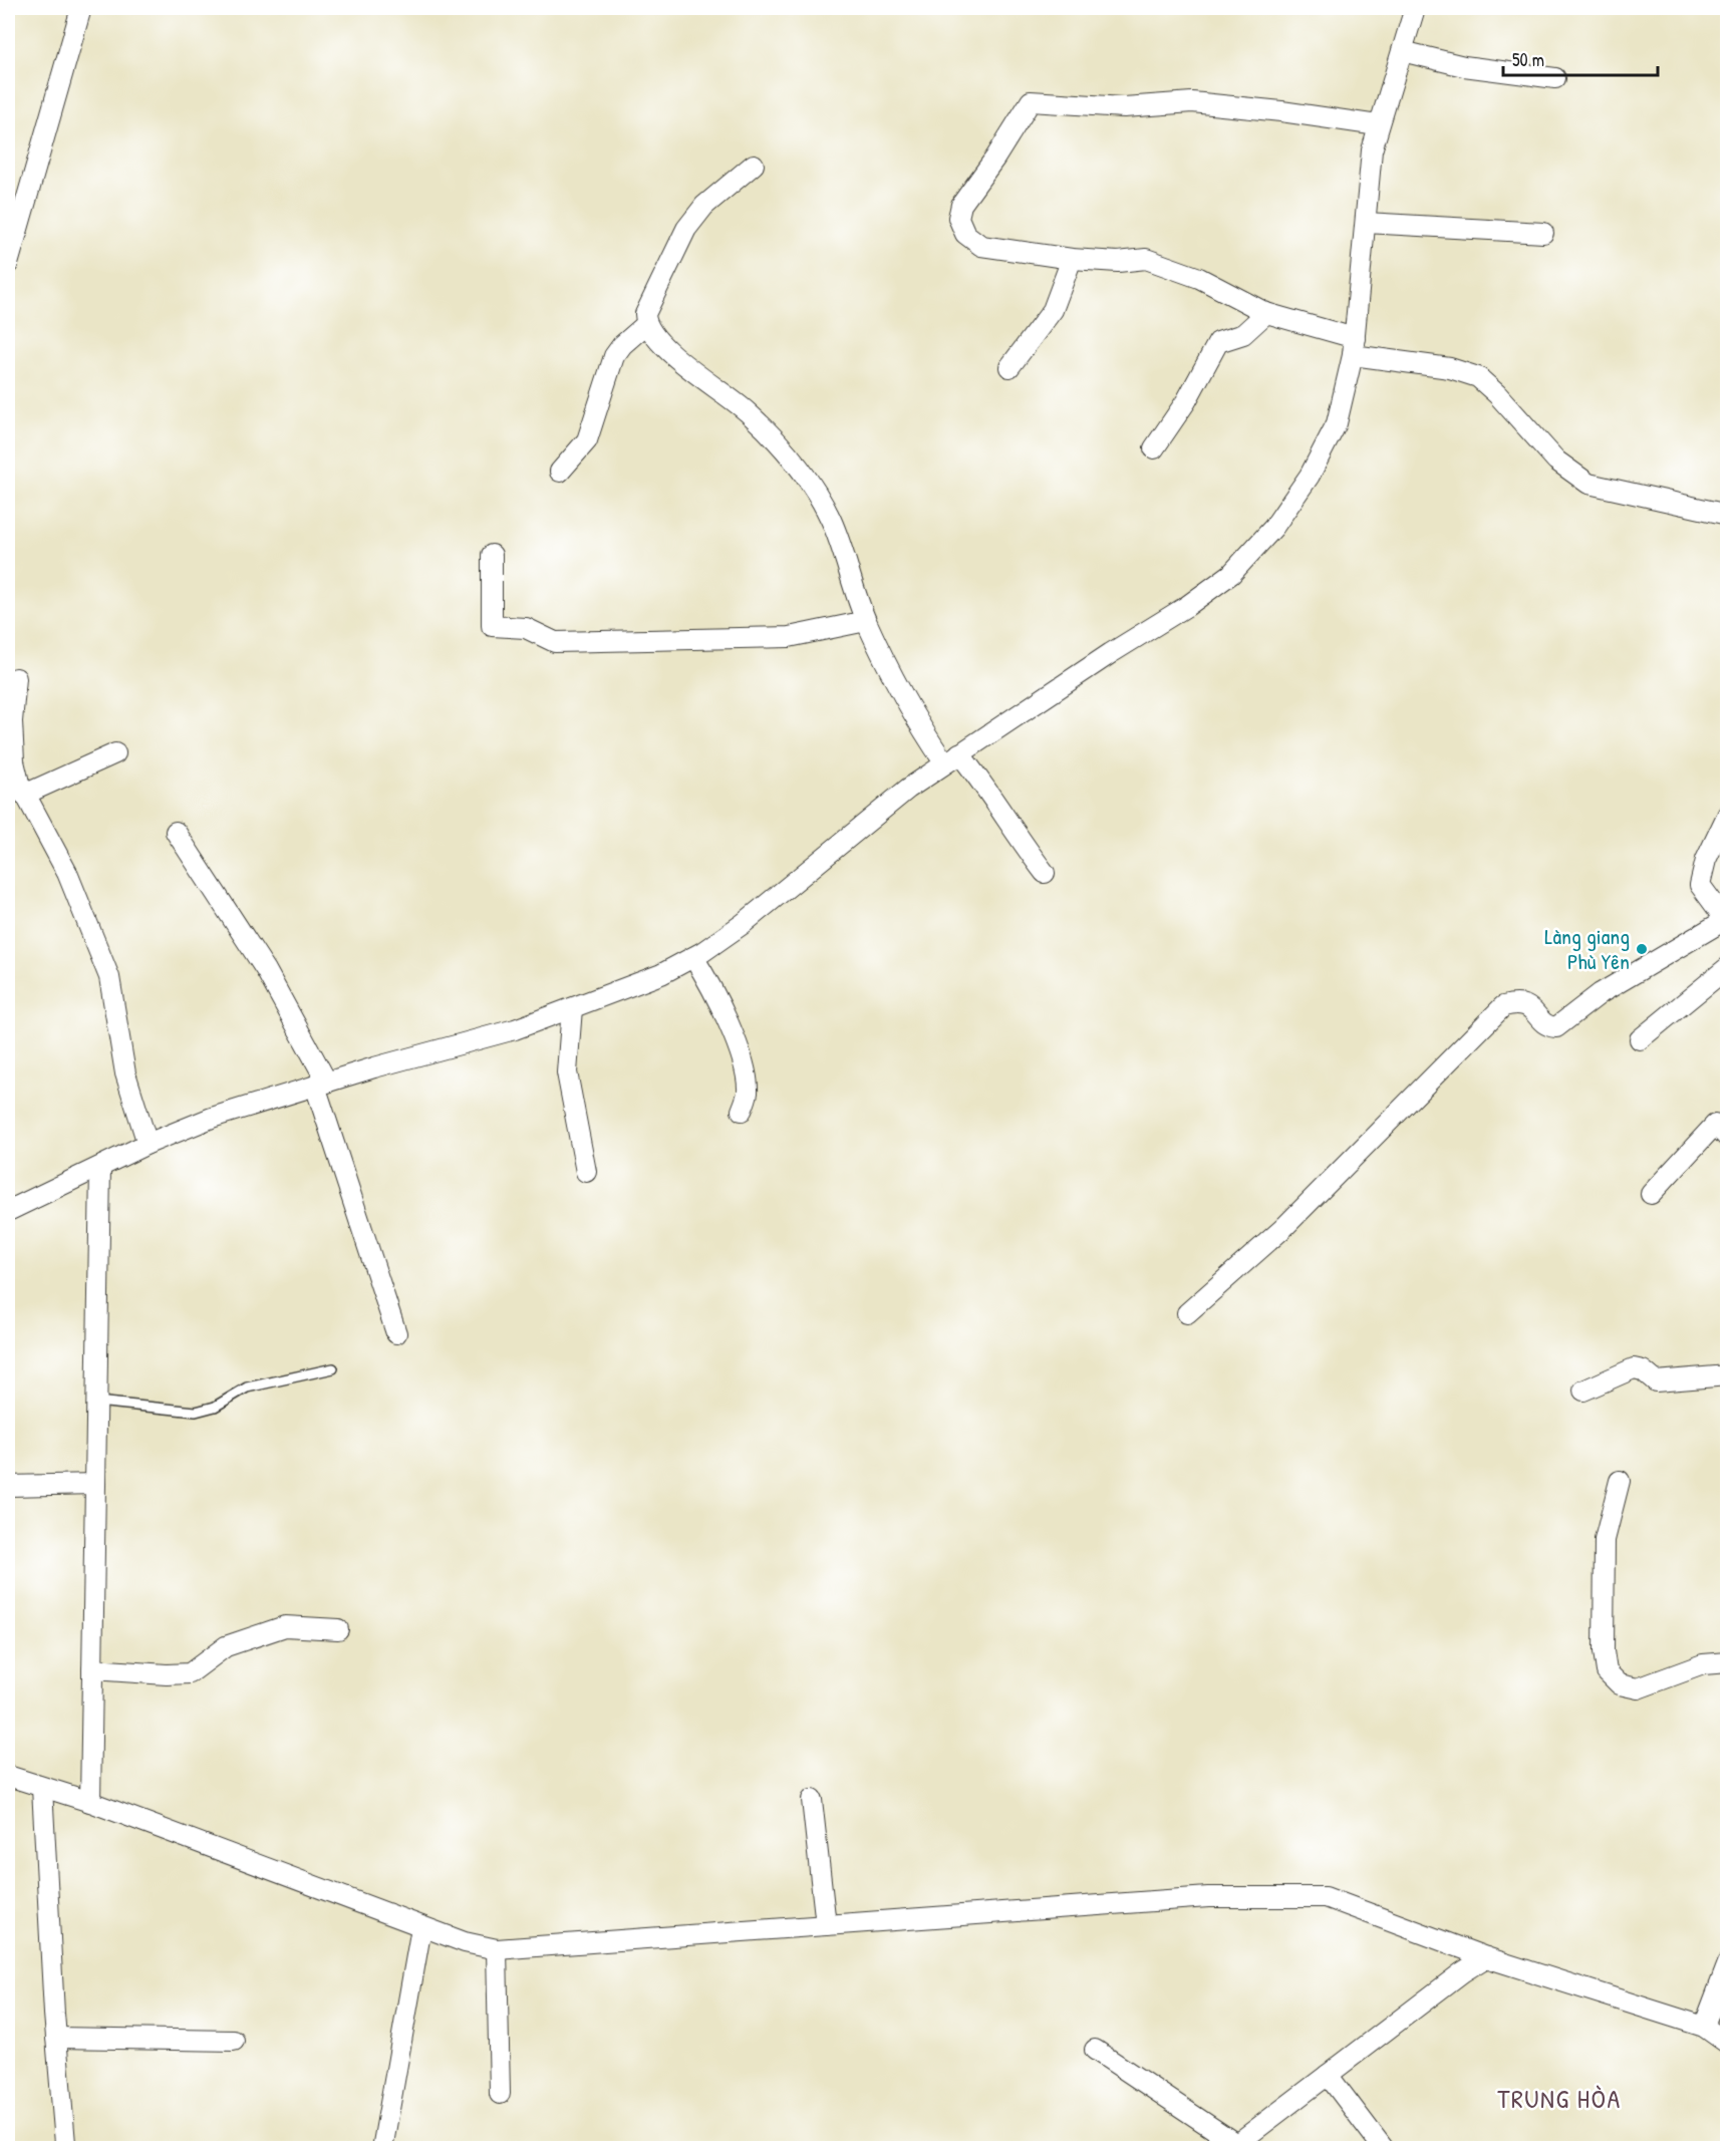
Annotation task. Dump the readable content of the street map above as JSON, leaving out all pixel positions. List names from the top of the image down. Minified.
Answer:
{"districts":["TRUNG HÒA"],"places":["Làng giang Phù Yên"],"scale_bar":"50 m"}
